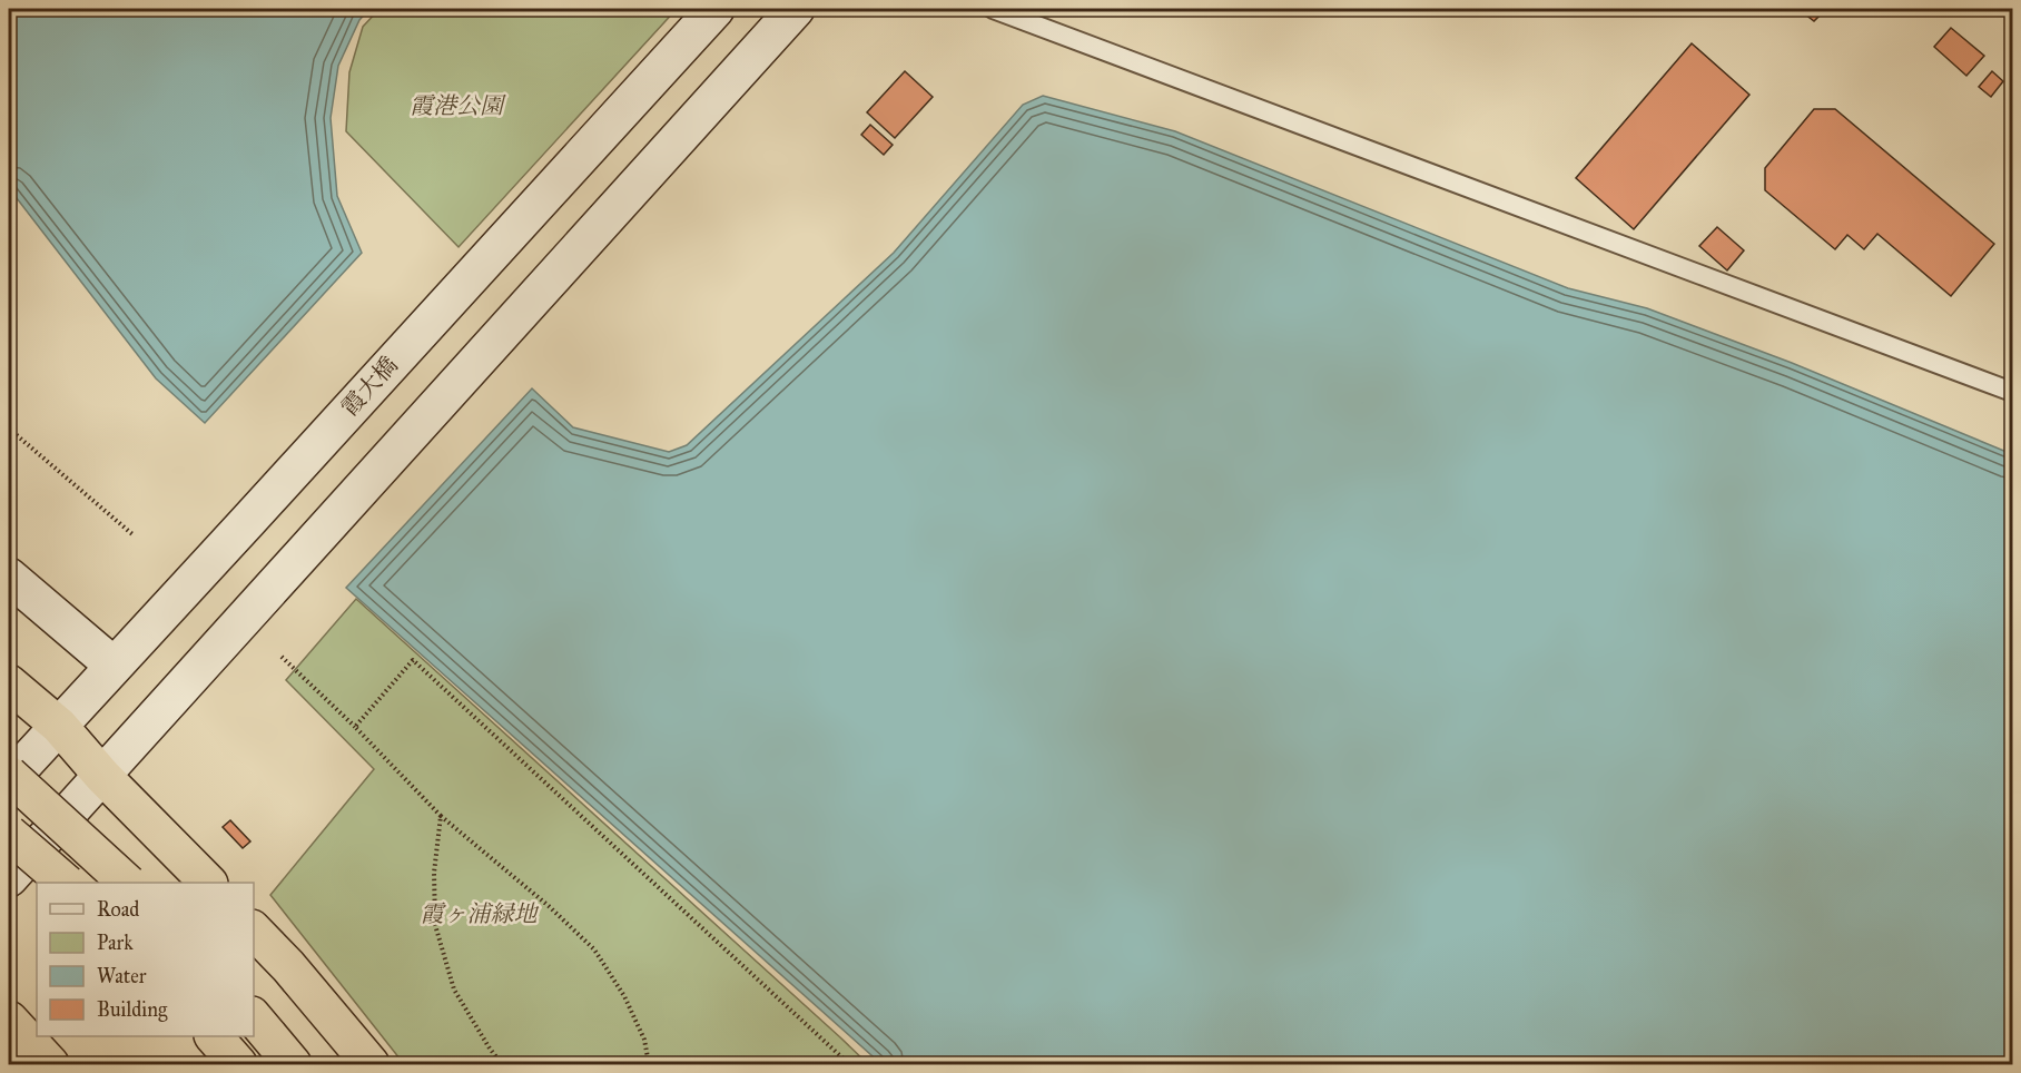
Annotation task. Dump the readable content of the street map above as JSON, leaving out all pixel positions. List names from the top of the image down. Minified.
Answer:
{"streets":{"street":["霞大橋"]},"parks":["霞港公園","霞ヶ浦緑地"],"legend":["Road","Park","Water","Building"]}
